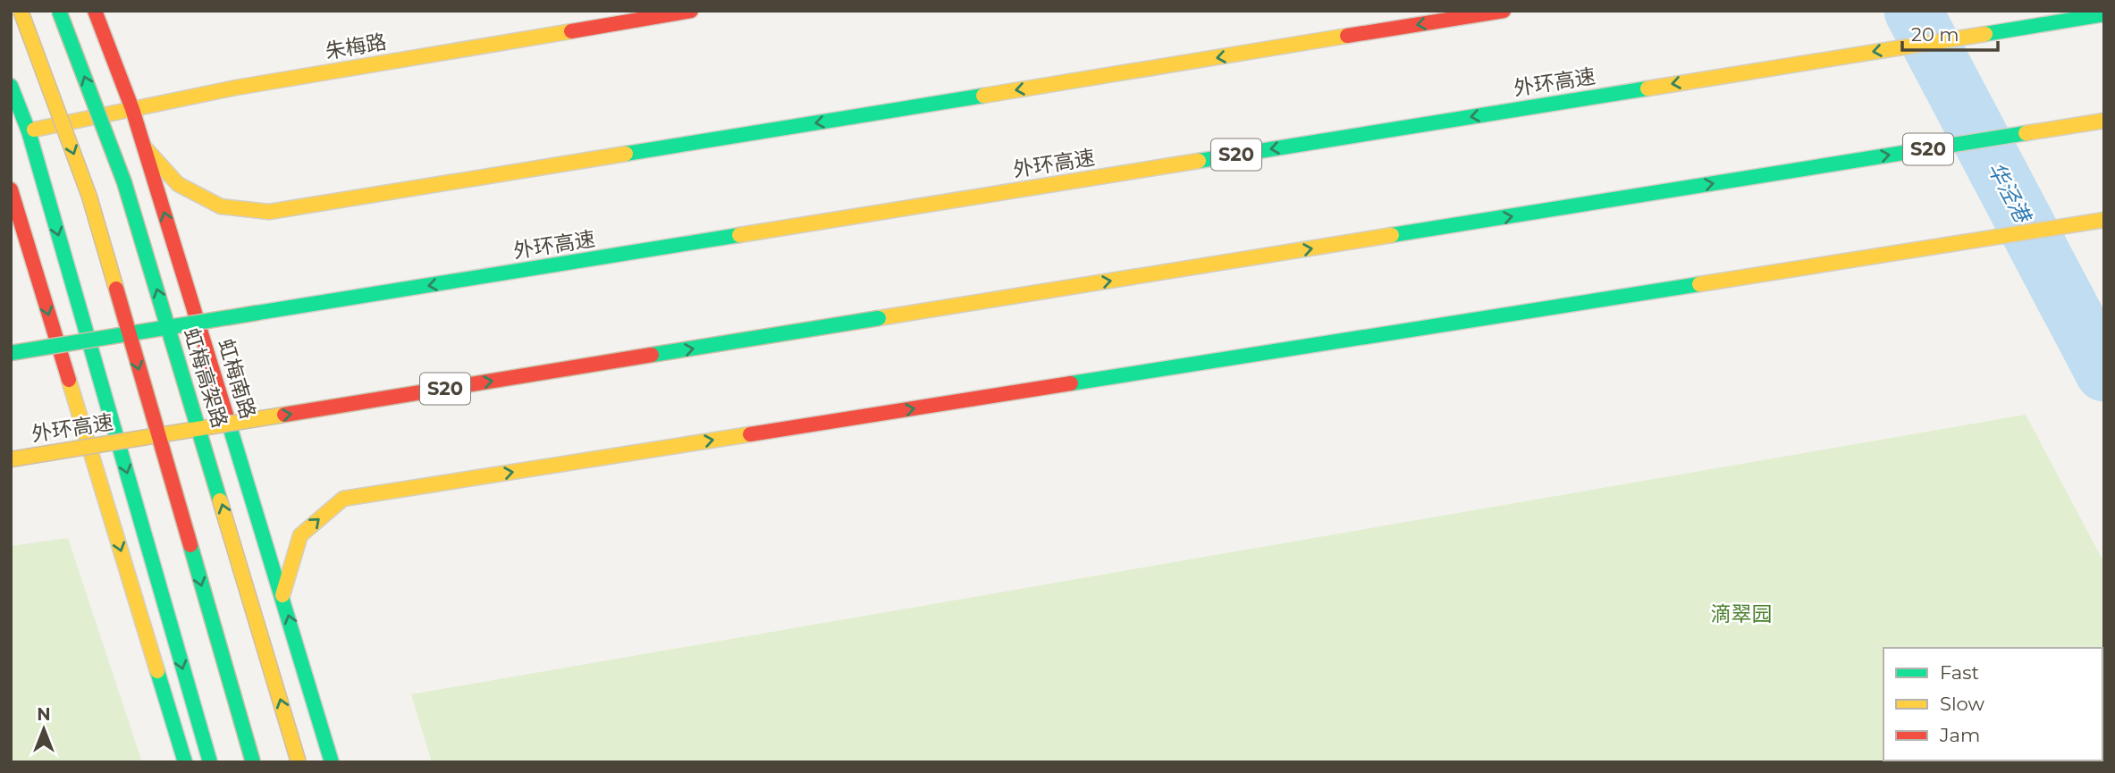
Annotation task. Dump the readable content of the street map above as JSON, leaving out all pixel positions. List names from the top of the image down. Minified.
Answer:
{"streets":{"main road":["朱梅路","外环高速","S20","虹梅高架路","虹梅南路"]},"crossings":[["朱梅路","虹梅南路"]],"water":["华泾港"],"parks":["滴翠园"],"legend":["Fast","Slow","Jam"],"scale_bar":"20 m","north":"top"}
